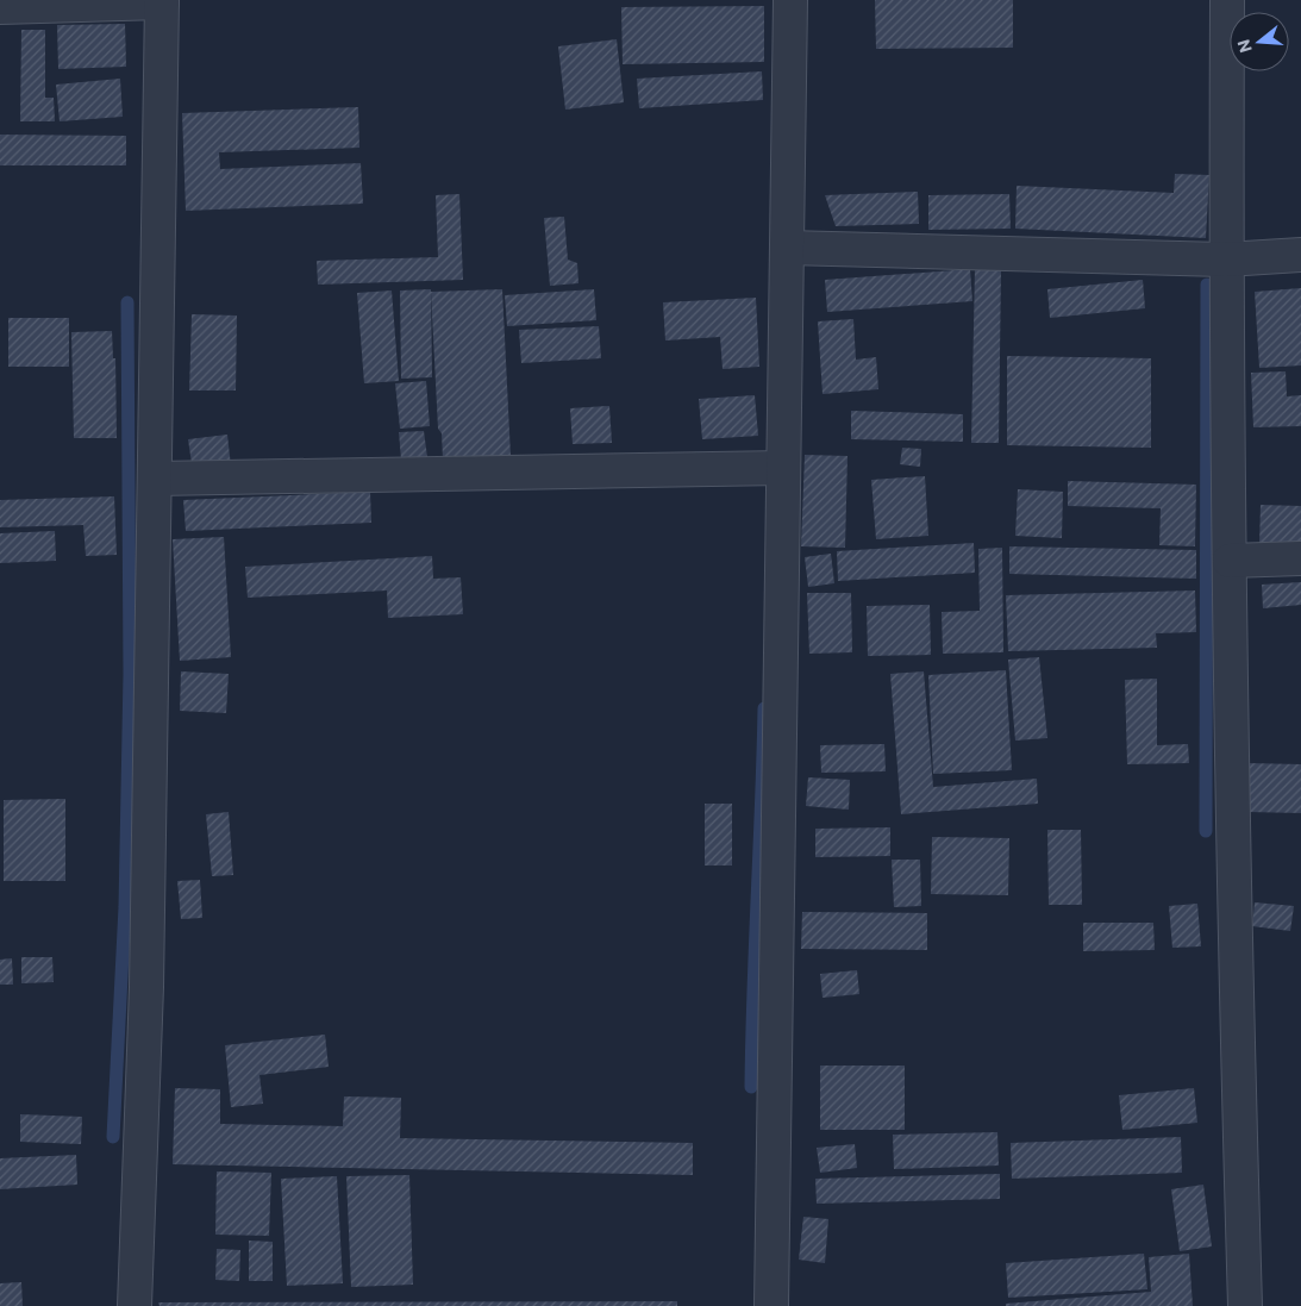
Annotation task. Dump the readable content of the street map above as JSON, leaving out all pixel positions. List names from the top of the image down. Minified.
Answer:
{"north":"left"}
